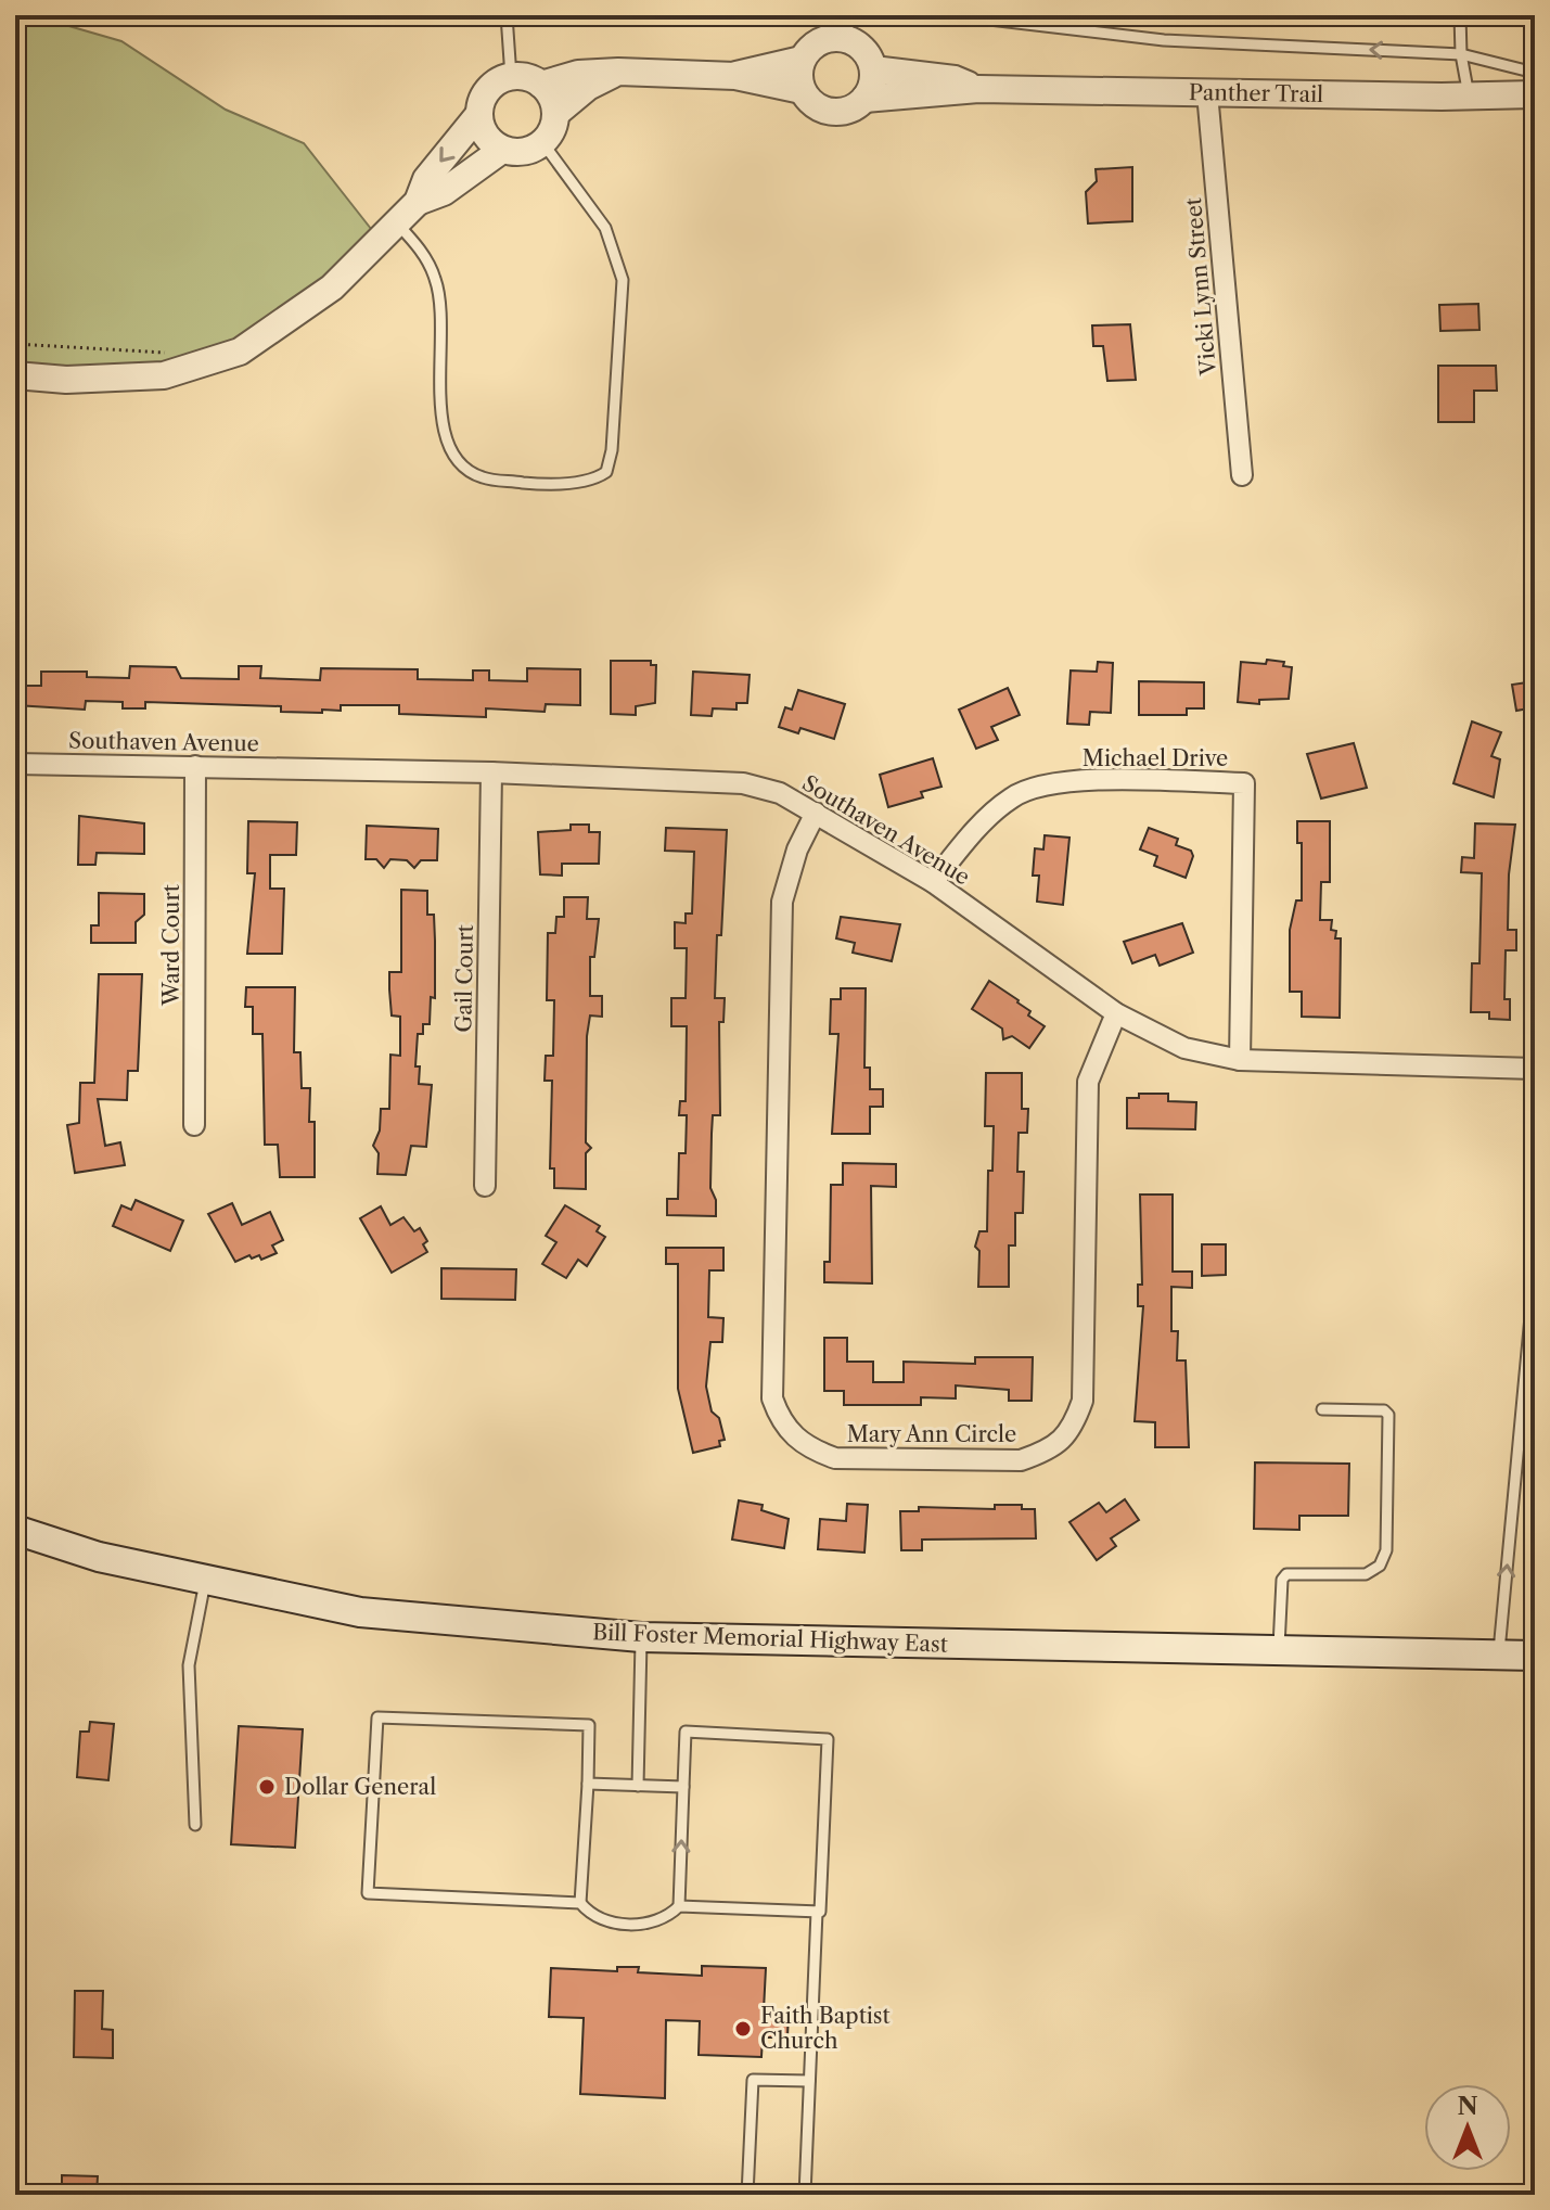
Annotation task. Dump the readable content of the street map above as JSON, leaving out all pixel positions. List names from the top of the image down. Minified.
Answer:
{"streets":{"main road":["Bill Foster Memorial Highway East"],"street":["Panther Trail","Vicki Lynn Street","Southaven Avenue","Michael Drive","Ward Court","Gail Court","Mary Ann Circle"]},"crossings":[["Panther Trail","Vicki Lynn Street"],["Southaven Avenue","Michael Drive"],["Southaven Avenue","Ward Court"],["Southaven Avenue","Gail Court"],["Southaven Avenue","Mary Ann Circle"]],"places":["Dollar General","Faith Baptist Church"],"north":"top"}
